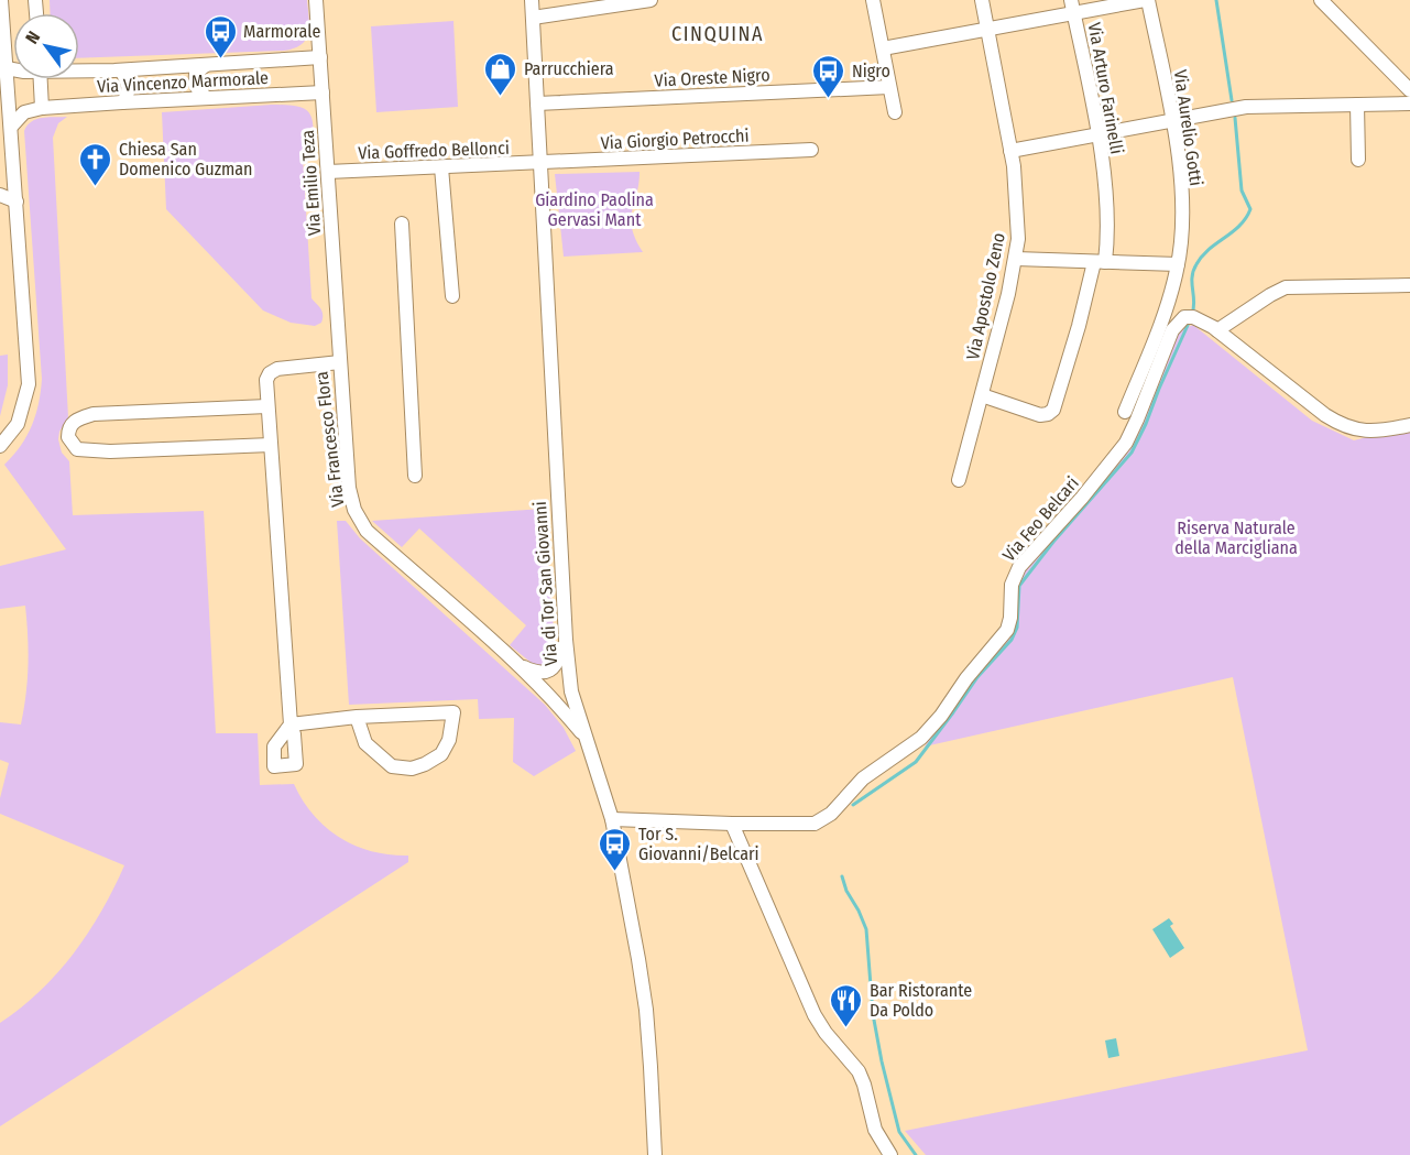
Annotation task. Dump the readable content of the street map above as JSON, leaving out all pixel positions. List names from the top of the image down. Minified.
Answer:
{"streets":{"street":["Via Oreste Nigro","Via Vincenzo Marmorale","Via Arturo Farinelli","Via Aurelio Gotti","Via Giorgio Petrocchi","Via Goffredo Bellonci","Via Emilio Teza","Via Apostolo Zeno","Via Francesco Flora","Via Feo Belcari","Via di Tor San Giovanni"]},"crossings":[["Via Oreste Nigro","Via di Tor San Giovanni"],["Via Vincenzo Marmorale","Via Emilio Teza"],["Via Arturo Farinelli","Via Apostolo Zeno"],["Via Aurelio Gotti","Via Feo Belcari"],["Via Giorgio Petrocchi","Via Goffredo Bellonci"],["Via Giorgio Petrocchi","Via di Tor San Giovanni"],["Via Goffredo Bellonci","Via Emilio Teza"],["Via Goffredo Bellonci","Via di Tor San Giovanni"],["Via Emilio Teza","Via Francesco Flora"],["Via Francesco Flora","Via di Tor San Giovanni"],["Via Feo Belcari","Via di Tor San Giovanni"]],"districts":["CINQUINA"],"parks":["Giardino Paolina Gervasi Mant","Riserva Naturale della Marcigliana"],"places":{"bus stop":["Marmorale","Nigro","Tor S. Giovanni/Belcari"],"shop":["Parrucchiera"],"church":["Chiesa San Domenico Guzman"],"restaurant":["Bar Ristorante Da Poldo"]},"north":"top left"}
